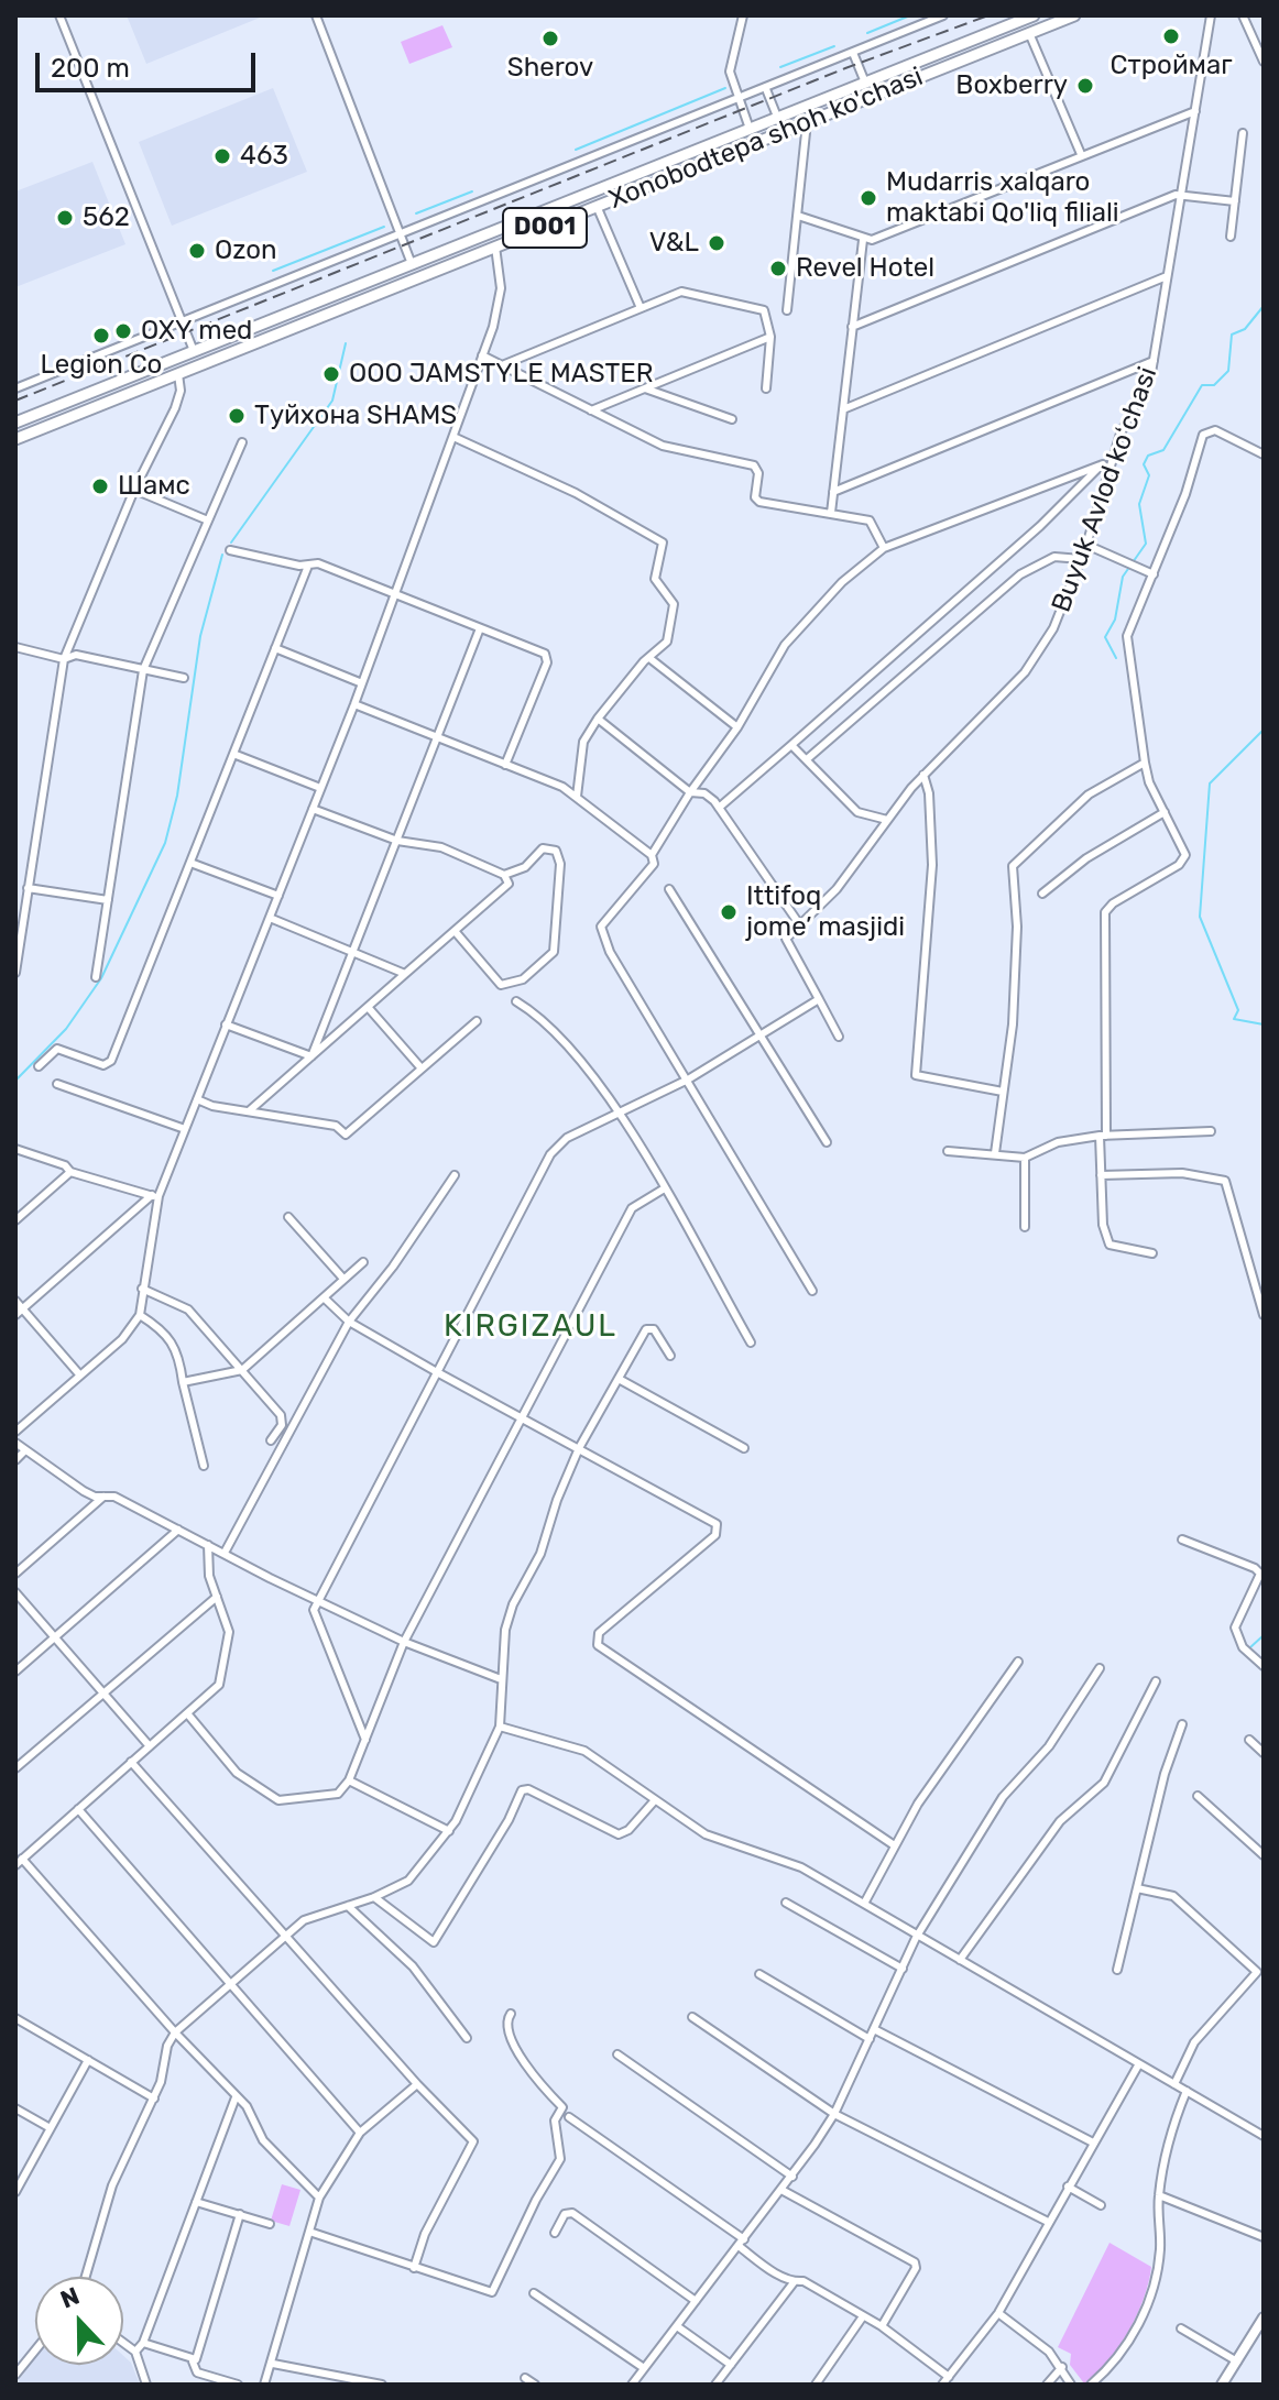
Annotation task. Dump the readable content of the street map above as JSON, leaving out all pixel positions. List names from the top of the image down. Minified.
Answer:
{"streets":{"highway":["Xonobodtepa shoh ko'chasi","D001"],"street":["Buyuk Avlod koʻchasi"]},"districts":["KIRGIZAUL"],"places":["Строймаг","Sherov","Boxberry","463","Mudarris xalqaro maktabi Qo'liq filiali","562","V&L","Ozon","Revel Hotel","OXY med","Legion Co","OOO JAMSTYLE MASTER","Туйхона SHAMS","Шамс","Ittifoq jome’ masjidi"],"scale_bar":"200 m","north":"top"}
